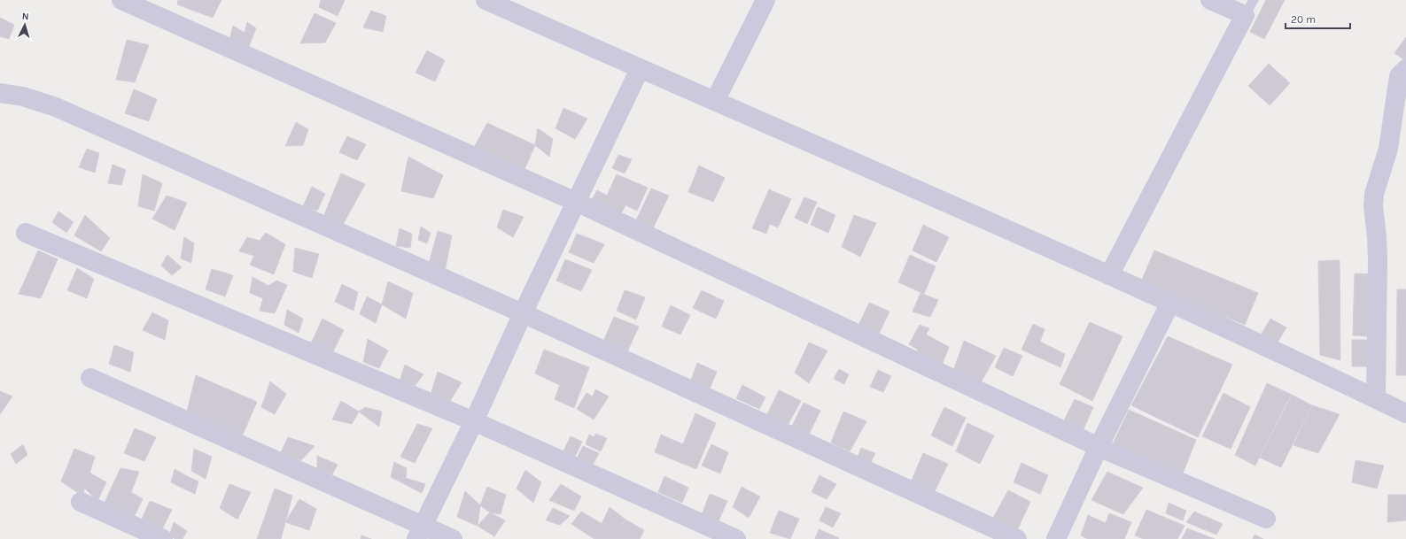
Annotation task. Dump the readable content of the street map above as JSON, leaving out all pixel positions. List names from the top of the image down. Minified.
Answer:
{"scale_bar":"20 m","north":"top"}
